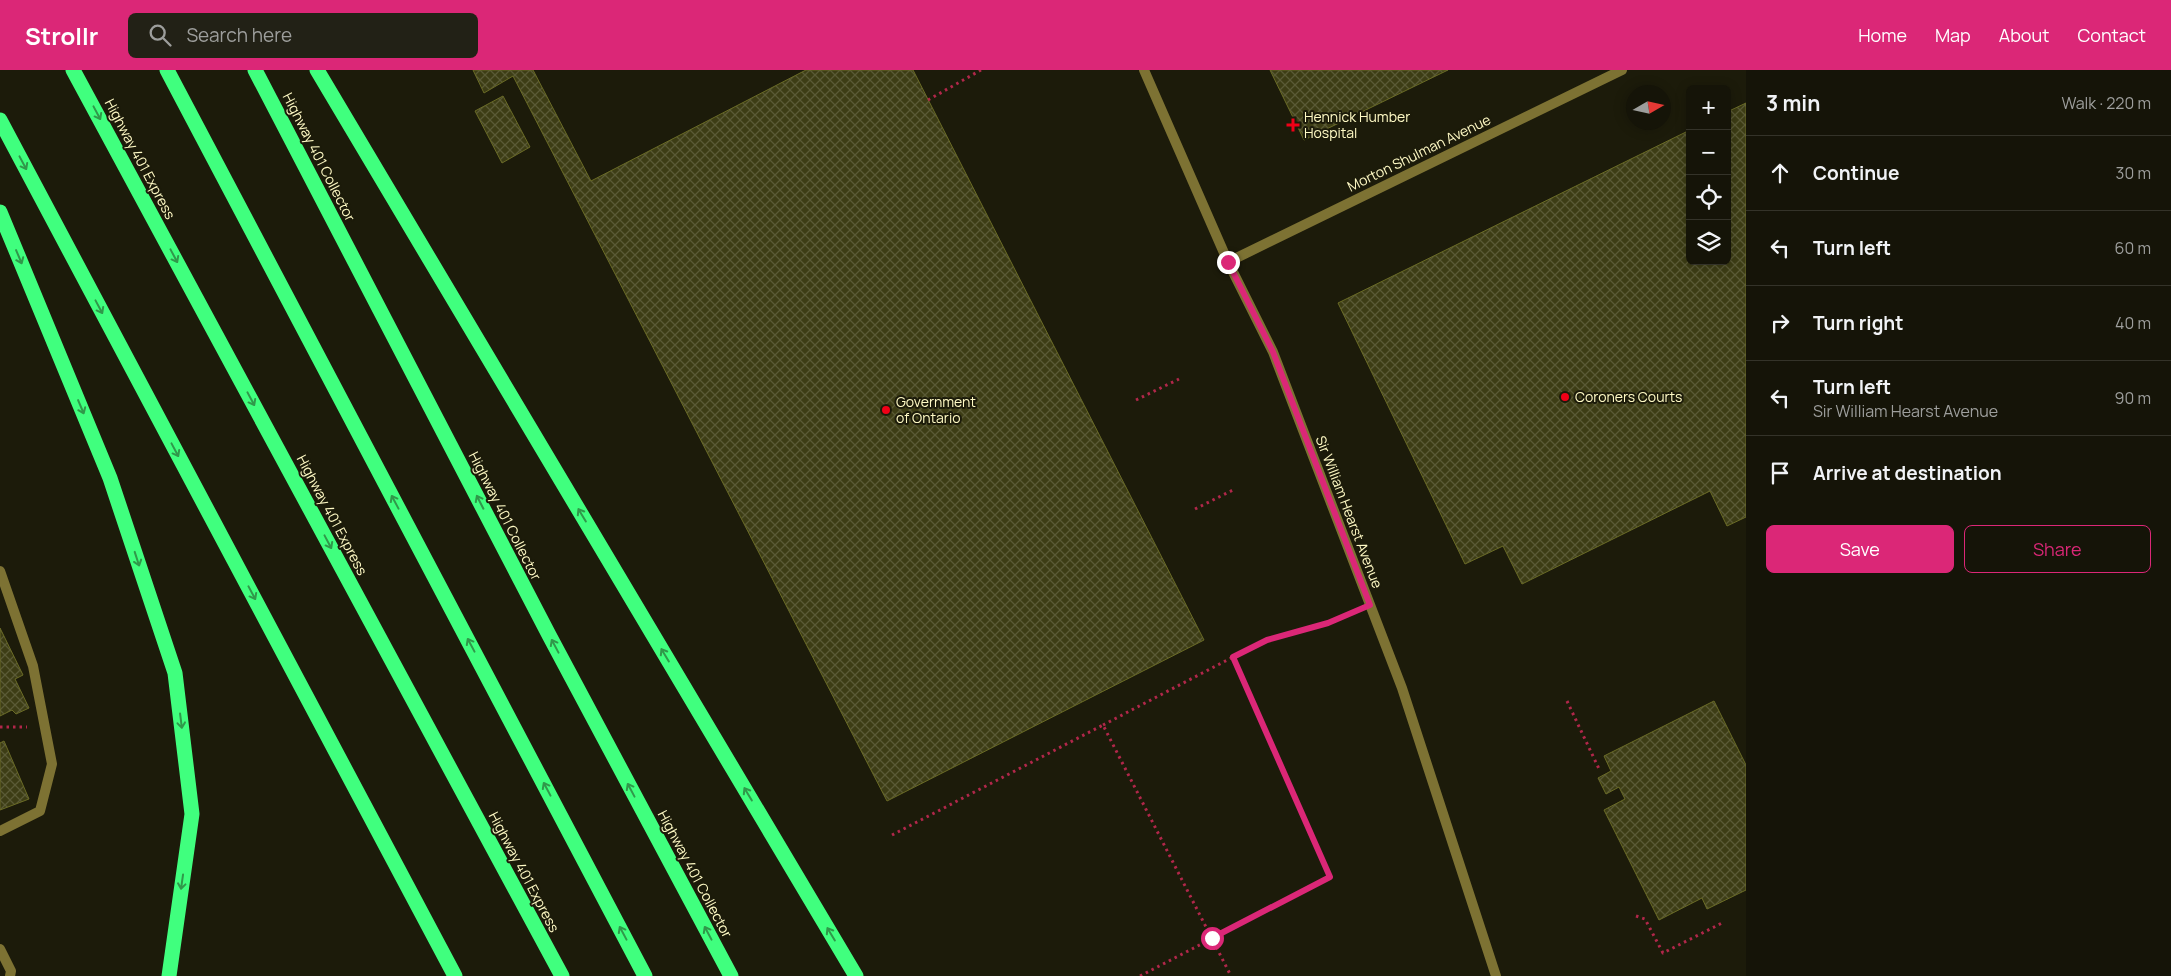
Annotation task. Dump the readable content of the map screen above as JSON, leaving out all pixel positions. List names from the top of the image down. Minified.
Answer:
{"streets":{"highway":["Highway 401 Collector","Highway 401 Express"],"street":["Morton Shulman Avenue","Sir William Hearst Avenue"]},"crossings":[["Morton Shulman Avenue","Sir William Hearst Avenue"]],"places":{"health":["Hennick Humber Hospital"],"other":["Coroners Courts","Government of Ontario"]},"north":"right","page":{"header":"Strollr","search":"Search here","nav":["Home","Map","About","Contact"],"heading":["3 min","Walk · 220 m"],"map_buttons":["+","−"],"list":[["Continue","30 m"],["Turn left","60 m"],["Turn right","40 m"],["Turn left","Sir William Hearst Avenue","90 m"],"Arrive at destination"],"buttons":["Save","Share"]}}
